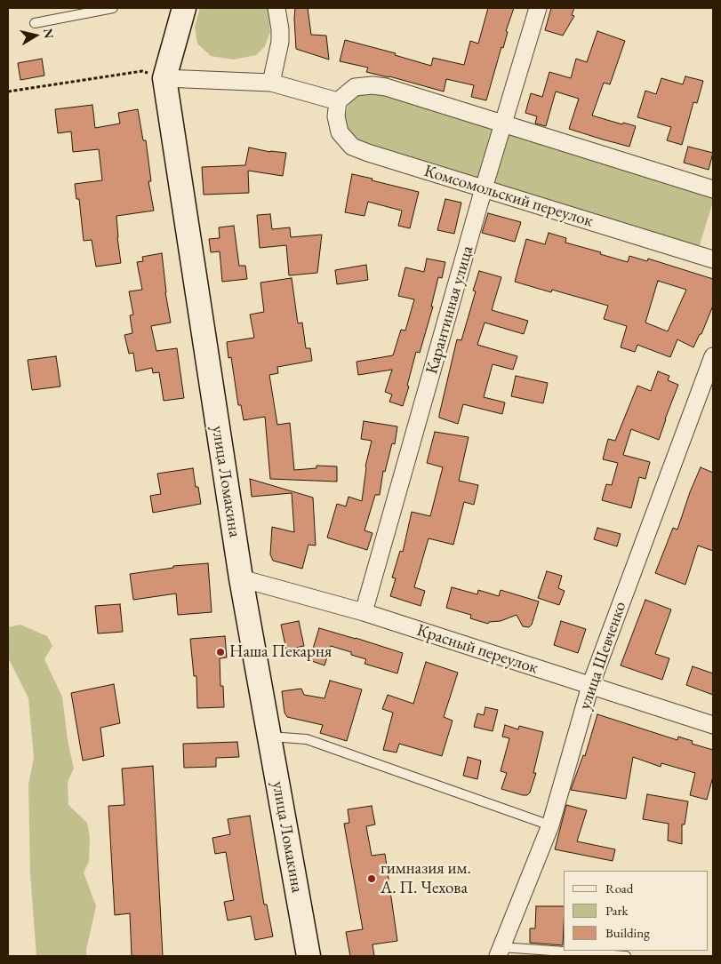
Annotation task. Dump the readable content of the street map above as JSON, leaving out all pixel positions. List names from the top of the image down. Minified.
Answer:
{"streets":{"street":["Комсомольский переулок","Карантинная улица","улица Ломакина","Красный переулок","улица Шевченко"]},"crossings":[["Комсомольский переулок","Карантинная улица"],["Карантинная улица","Красный переулок"],["улица Ломакина","Красный переулок"],["Красный переулок","улица Шевченко"]],"places":["Наша Пекарня","гимназия им. А. П. Чехова"],"legend":["Road","Park","Building"],"north":"right"}
